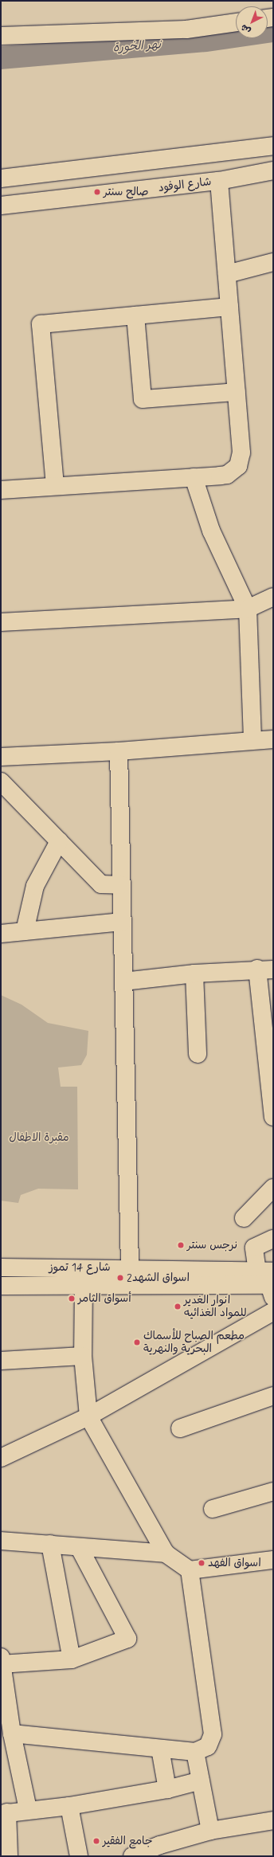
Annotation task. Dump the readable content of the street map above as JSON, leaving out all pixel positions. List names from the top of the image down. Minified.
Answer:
{"streets":{"street":["شارع الوفود","شارع 14 تموز"]},"water":["نهر الخورة"],"parks":["مقبرة الاطفال"],"places":["صالح سنتر","نرجس سنتر","اسواق الشهد2","أسواق الثامر","انوار الغدير للمواد الغذائيه","مطعم الصباح للأسماك البحرية والنهرية","اسواق الفهد","جامع الفقير"],"north":"bottom left"}
